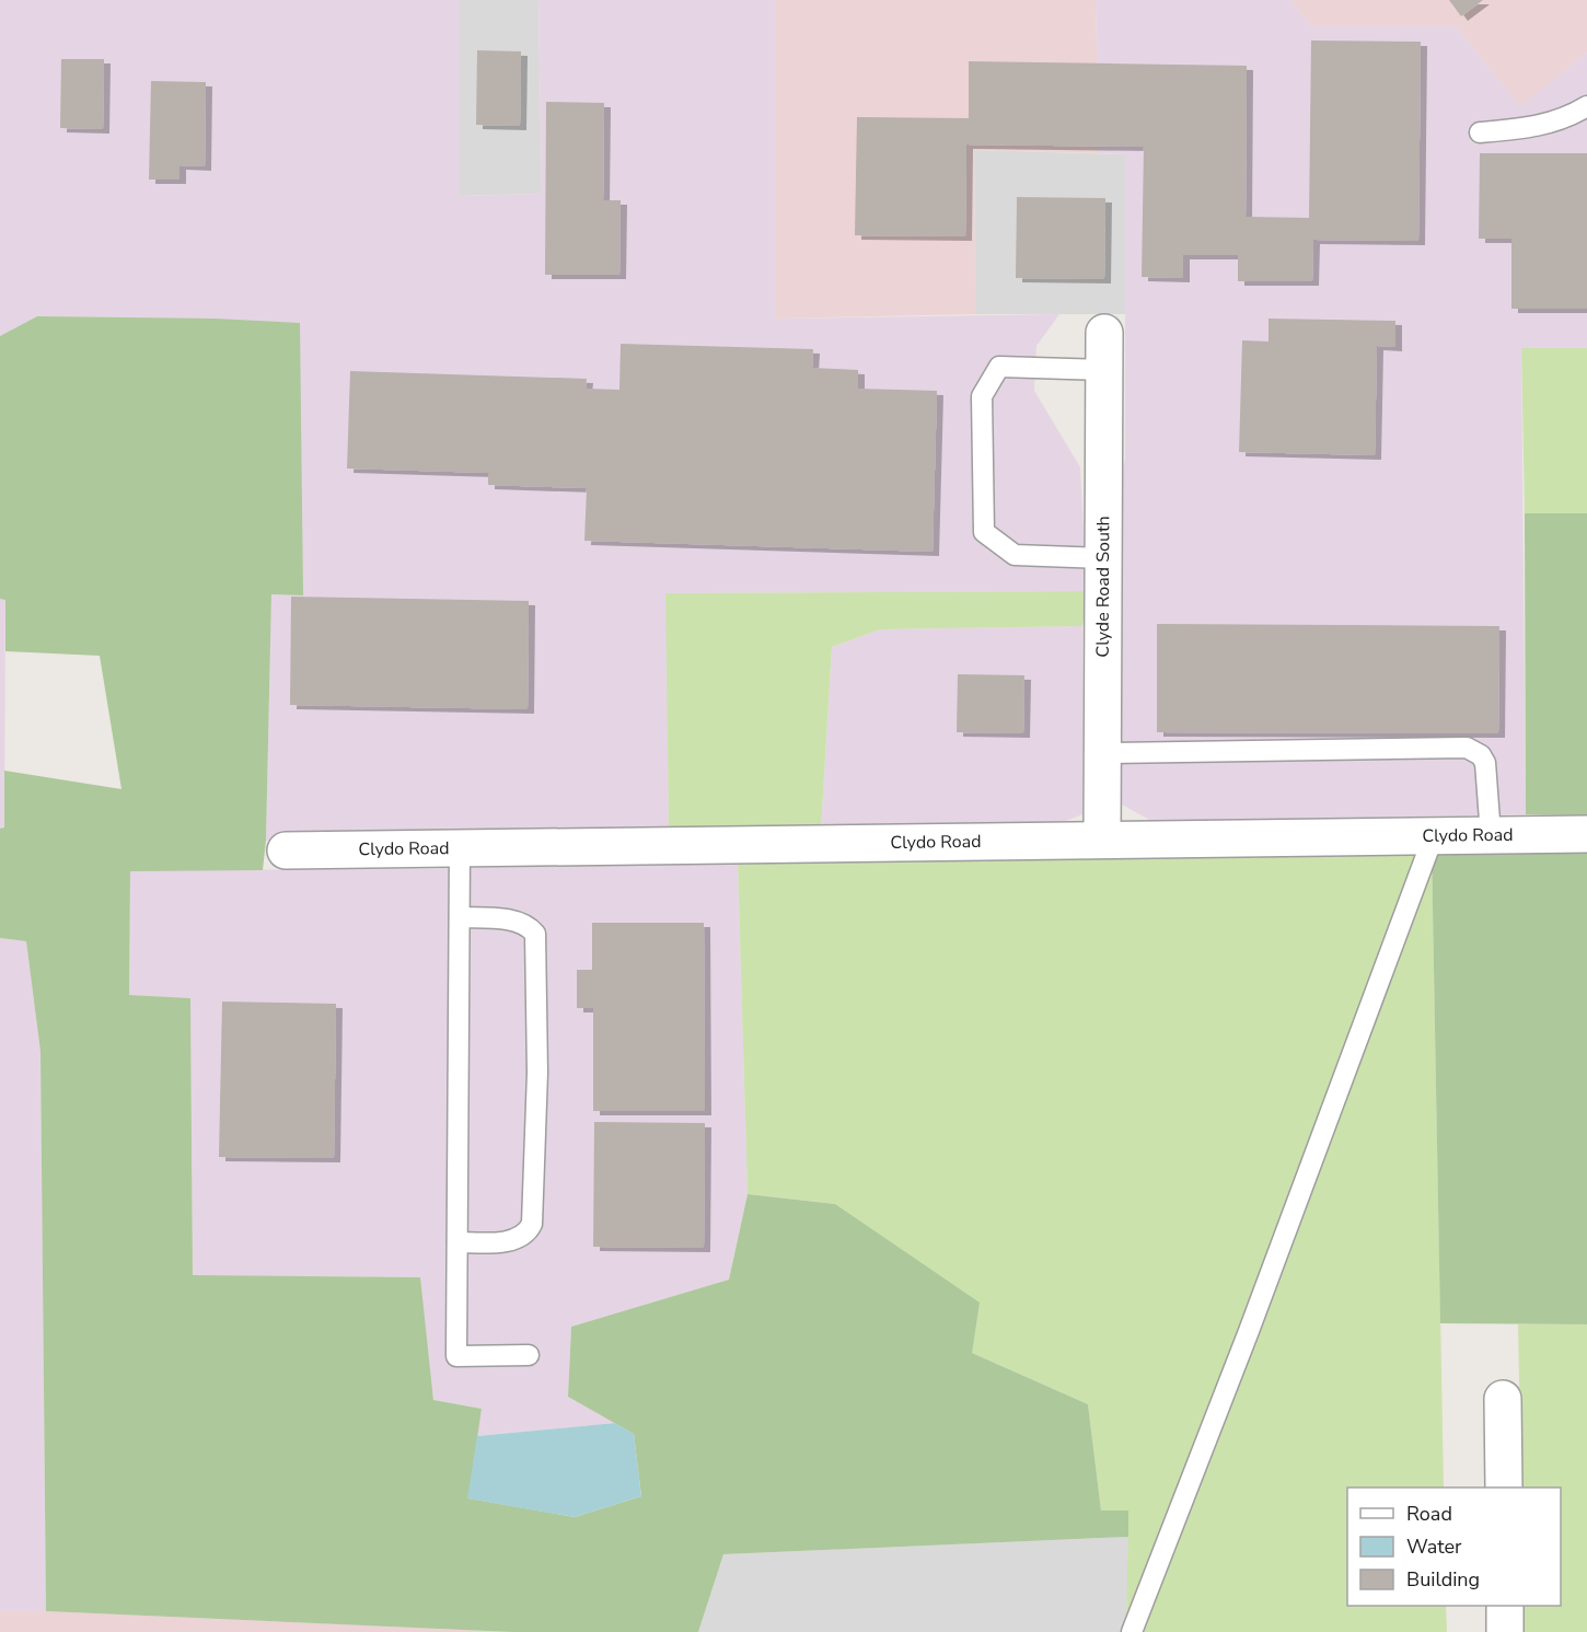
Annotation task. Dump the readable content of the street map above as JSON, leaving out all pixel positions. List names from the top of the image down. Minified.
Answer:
{"streets":{"street":["Clyde Road South","Clydo Road"]},"crossings":[["Clyde Road South","Clydo Road"]],"legend":["Road","Water","Building"]}
